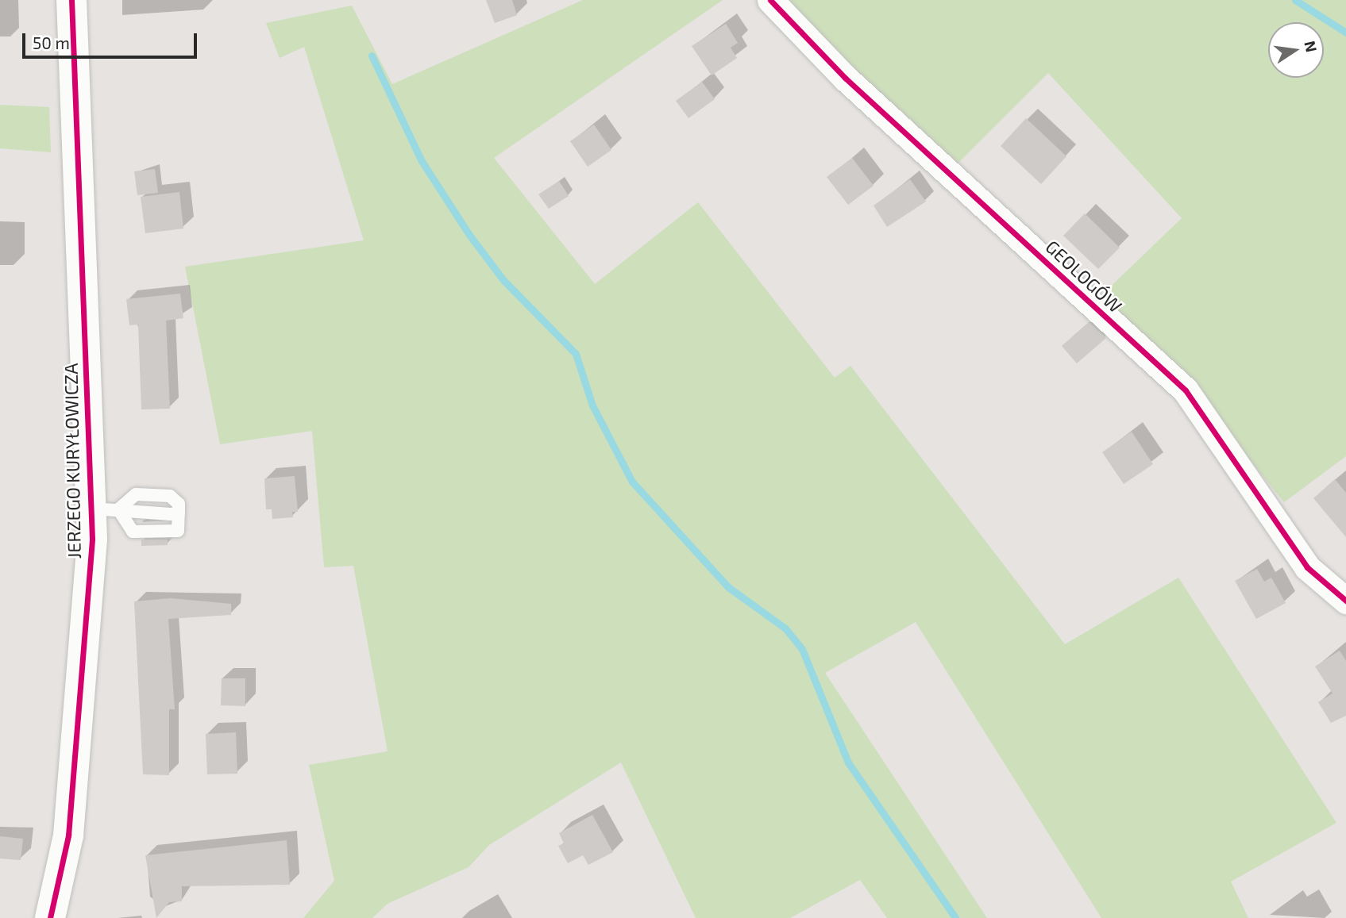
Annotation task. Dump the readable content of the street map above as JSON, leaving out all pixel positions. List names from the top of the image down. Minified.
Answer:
{"streets":{"street":["GEOLOGÓW","JERZEGO KURYŁOWICZA"]},"scale_bar":"50 m","north":"right"}
